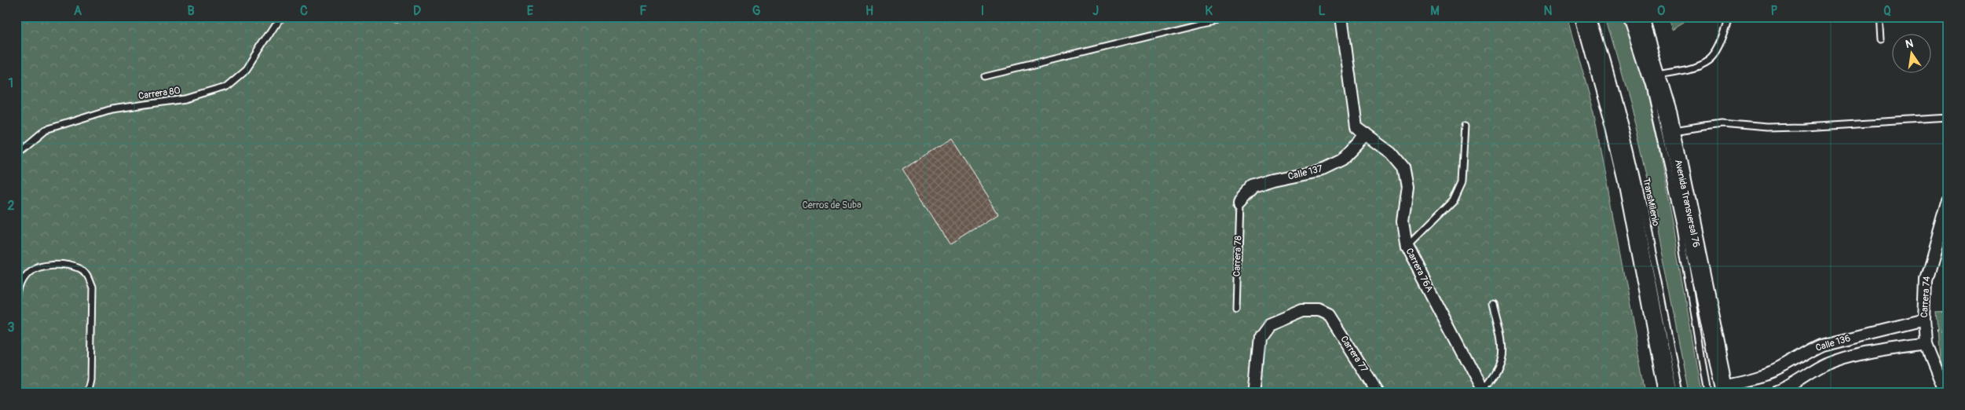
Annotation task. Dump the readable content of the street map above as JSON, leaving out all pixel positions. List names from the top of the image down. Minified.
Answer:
{"streets":{"main road":["Avenida Transversal 76"],"street":["Calle 137","Carrera 76A","Carrera 74","Calle 136","Carrera 77"],"lane":["Carrera 80","TransMilenio","Carrera 78"]},"crossings":[["Calle 137","Carrera 78"],["Calle 137","Carrera 76A"],["Avenida Transversal 76","Calle 136"],["Carrera 74","Calle 136"]],"parks":["Cerros de Suba"],"north":"top","grid":{"columns":["A","B","C","D","E","F","G","H","I","J","K","L","M","N","O","P","Q"],"rows":["1","2","3"]}}
